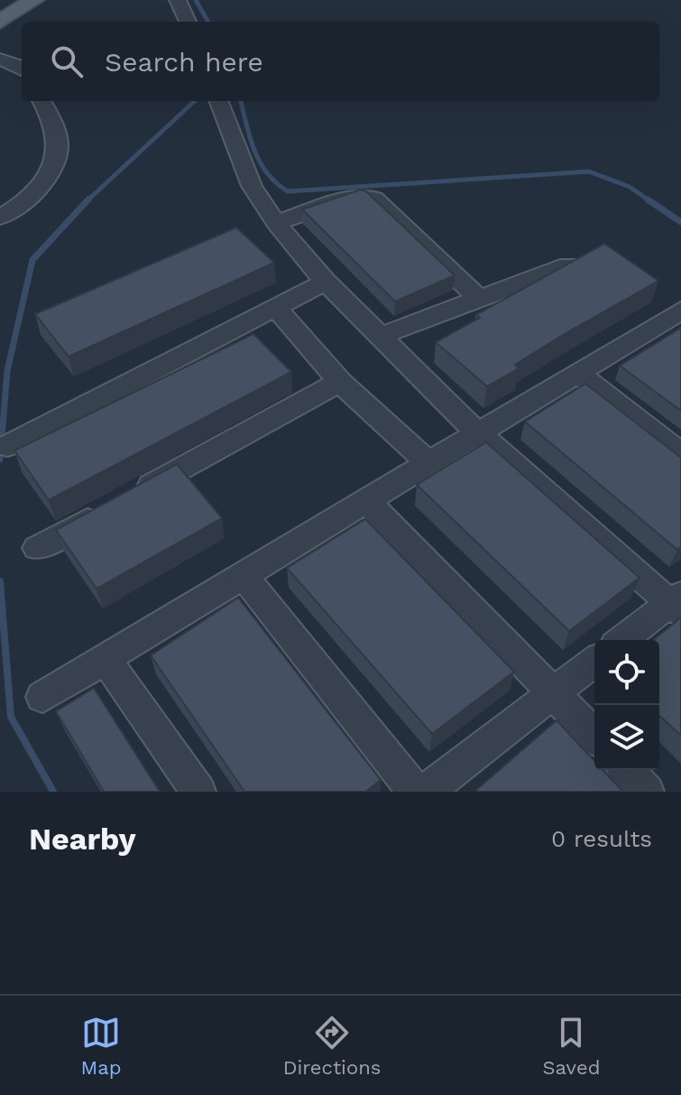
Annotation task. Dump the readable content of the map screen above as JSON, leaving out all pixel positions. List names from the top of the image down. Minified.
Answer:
{"page":{"search":"Search here","heading":["Nearby","0 results"],"nav":["Map","Directions","Saved"]}}
